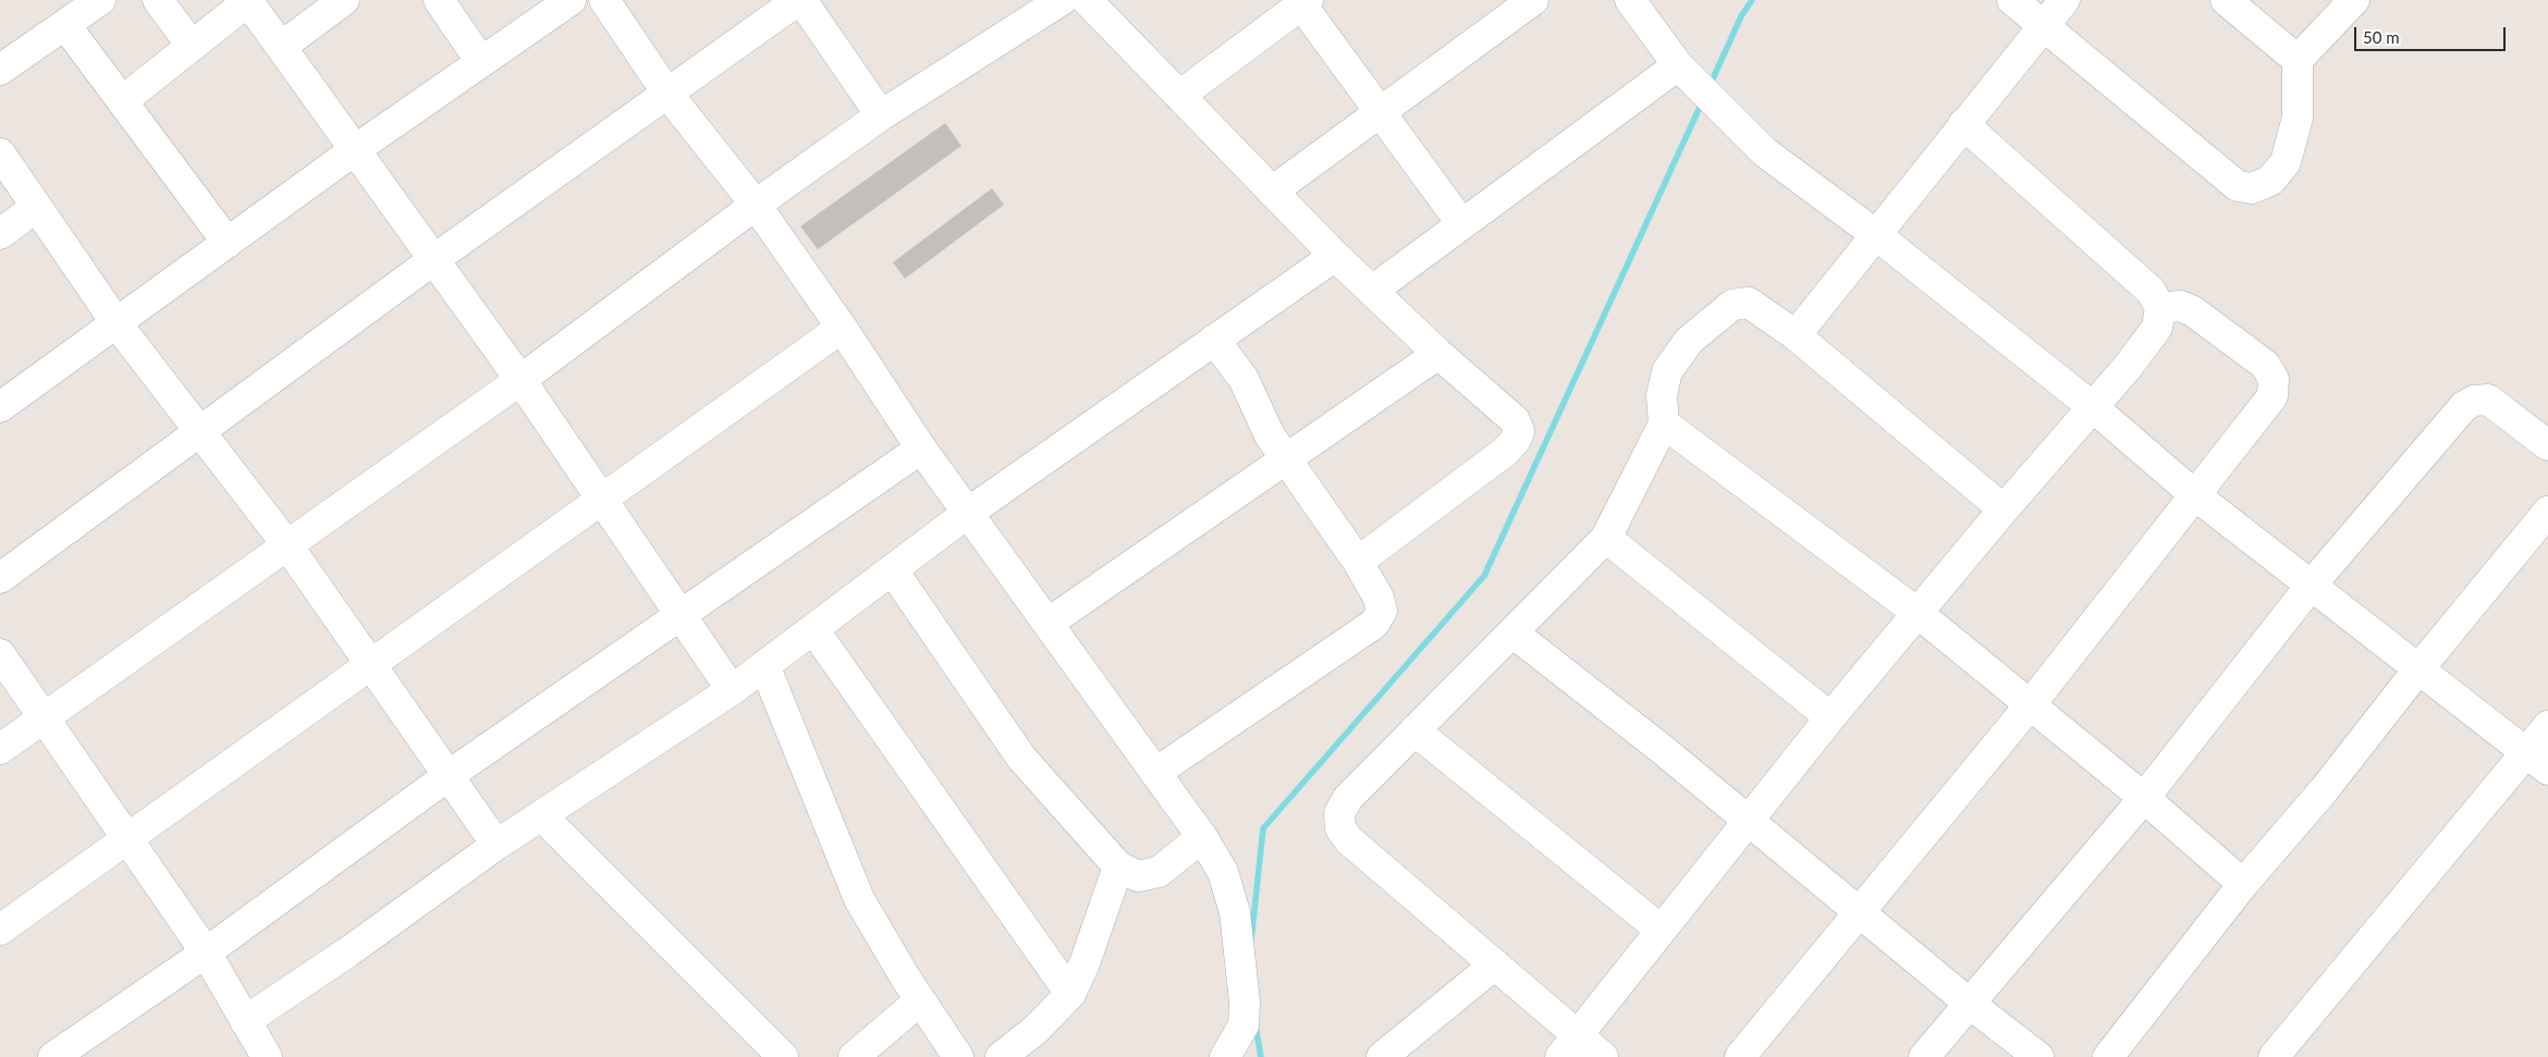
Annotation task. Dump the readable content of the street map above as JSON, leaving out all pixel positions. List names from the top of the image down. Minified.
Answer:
{"scale_bar":"50 m"}
